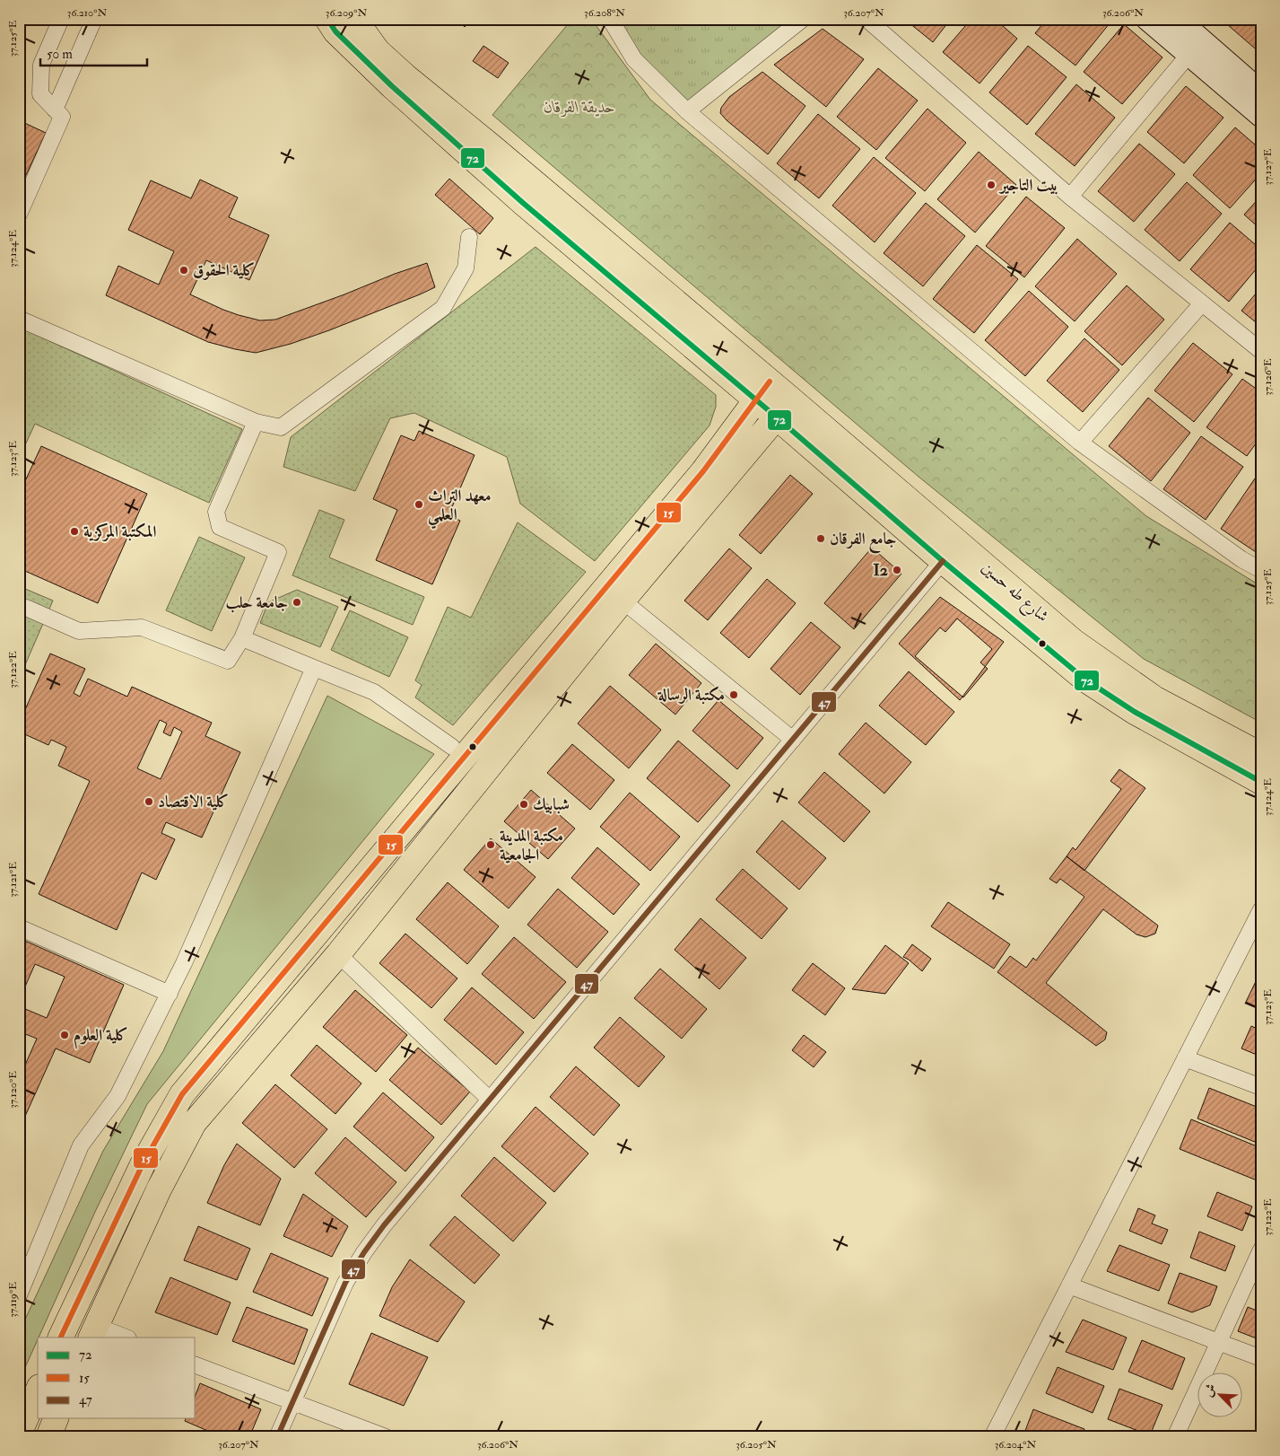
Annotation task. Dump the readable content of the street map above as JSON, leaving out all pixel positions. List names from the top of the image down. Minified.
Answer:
{"streets":{"main road":["شارع طه حسين"]},"parks":["حديقة الفرقان"],"places":["بيت التاجير","كلية الحقوق","معهد التراث العلمي","المكتبة المركزية","جامع الفرقان","I2","جامعة حلب","مكتبة الرسالة","كلية الاقتصاد","شبابيك","مكتبة المدينة الجامعية","كلية العلوم"],"lines":["transit line 72","transit line 15","transit line 47"],"legend":["72","15","47"],"scale_bar":"50 m","north":"top left","coordinates":["36.210°N","36.209°N","36.208°N","36.207°N","36.206°N","37.125°E","37.127°E","37.124°E","37.126°E","37.123°E","37.122°E","37.121°E","37.120°E","37.119°E","36.205°N","36.204°N"]}
